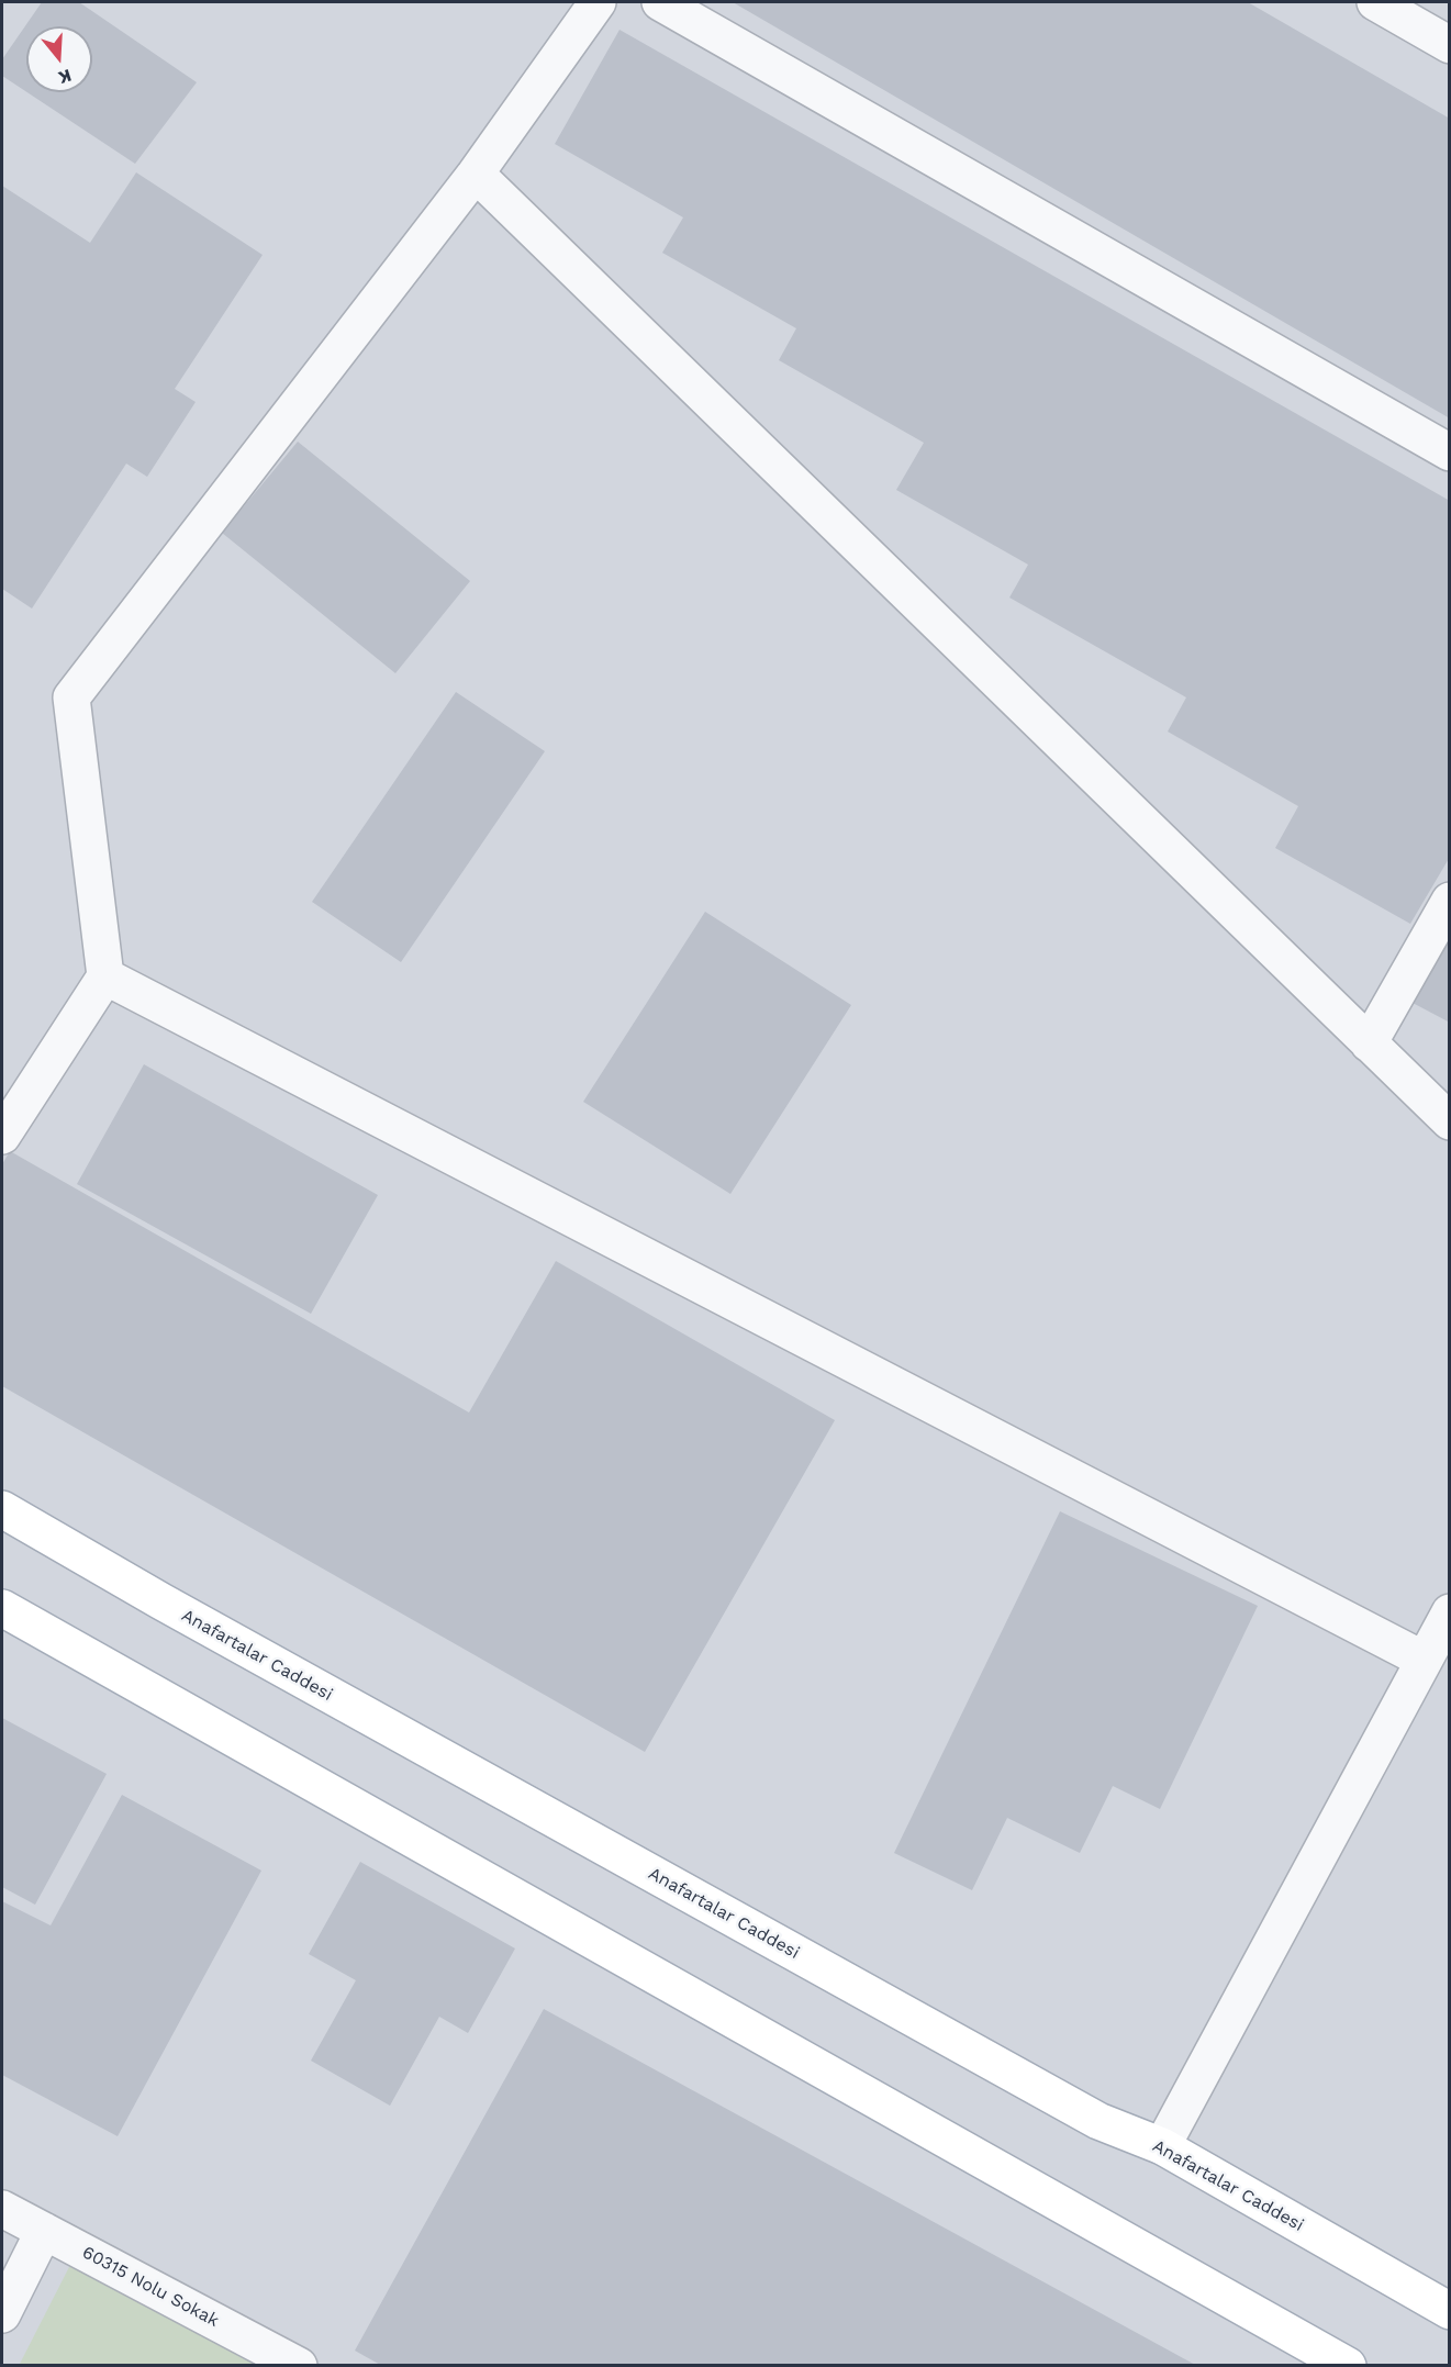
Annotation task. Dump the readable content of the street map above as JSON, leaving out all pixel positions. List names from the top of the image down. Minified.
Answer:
{"streets":{"main road":["Anafartalar Caddesi"],"street":["60315 Nolu Sokak"]},"north":"bottom"}
